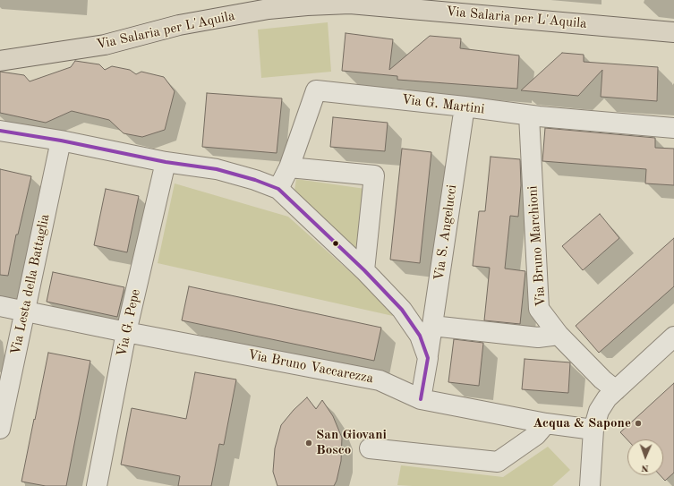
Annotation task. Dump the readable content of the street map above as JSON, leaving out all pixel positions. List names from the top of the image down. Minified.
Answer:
{"streets":{"main road":["Via Salaria per L'Aquila"],"street":["Via G. Martini","Via S. Angelucci","Via Bruno Marchioni","Via Lesta della Battaglia","Via G. Pepe","Via Bruno Vaccarezza"]},"crossings":[["Via G. Martini","Via S. Angelucci"],["Via G. Martini","Via Bruno Marchioni"],["Via S. Angelucci","Via Bruno Vaccarezza"],["Via Lesta della Battaglia","Via Bruno Vaccarezza"],["Via G. Pepe","Via Bruno Vaccarezza"]],"places":["Acqua & Sapone","San Giovani Bosco"],"north":"bottom"}
